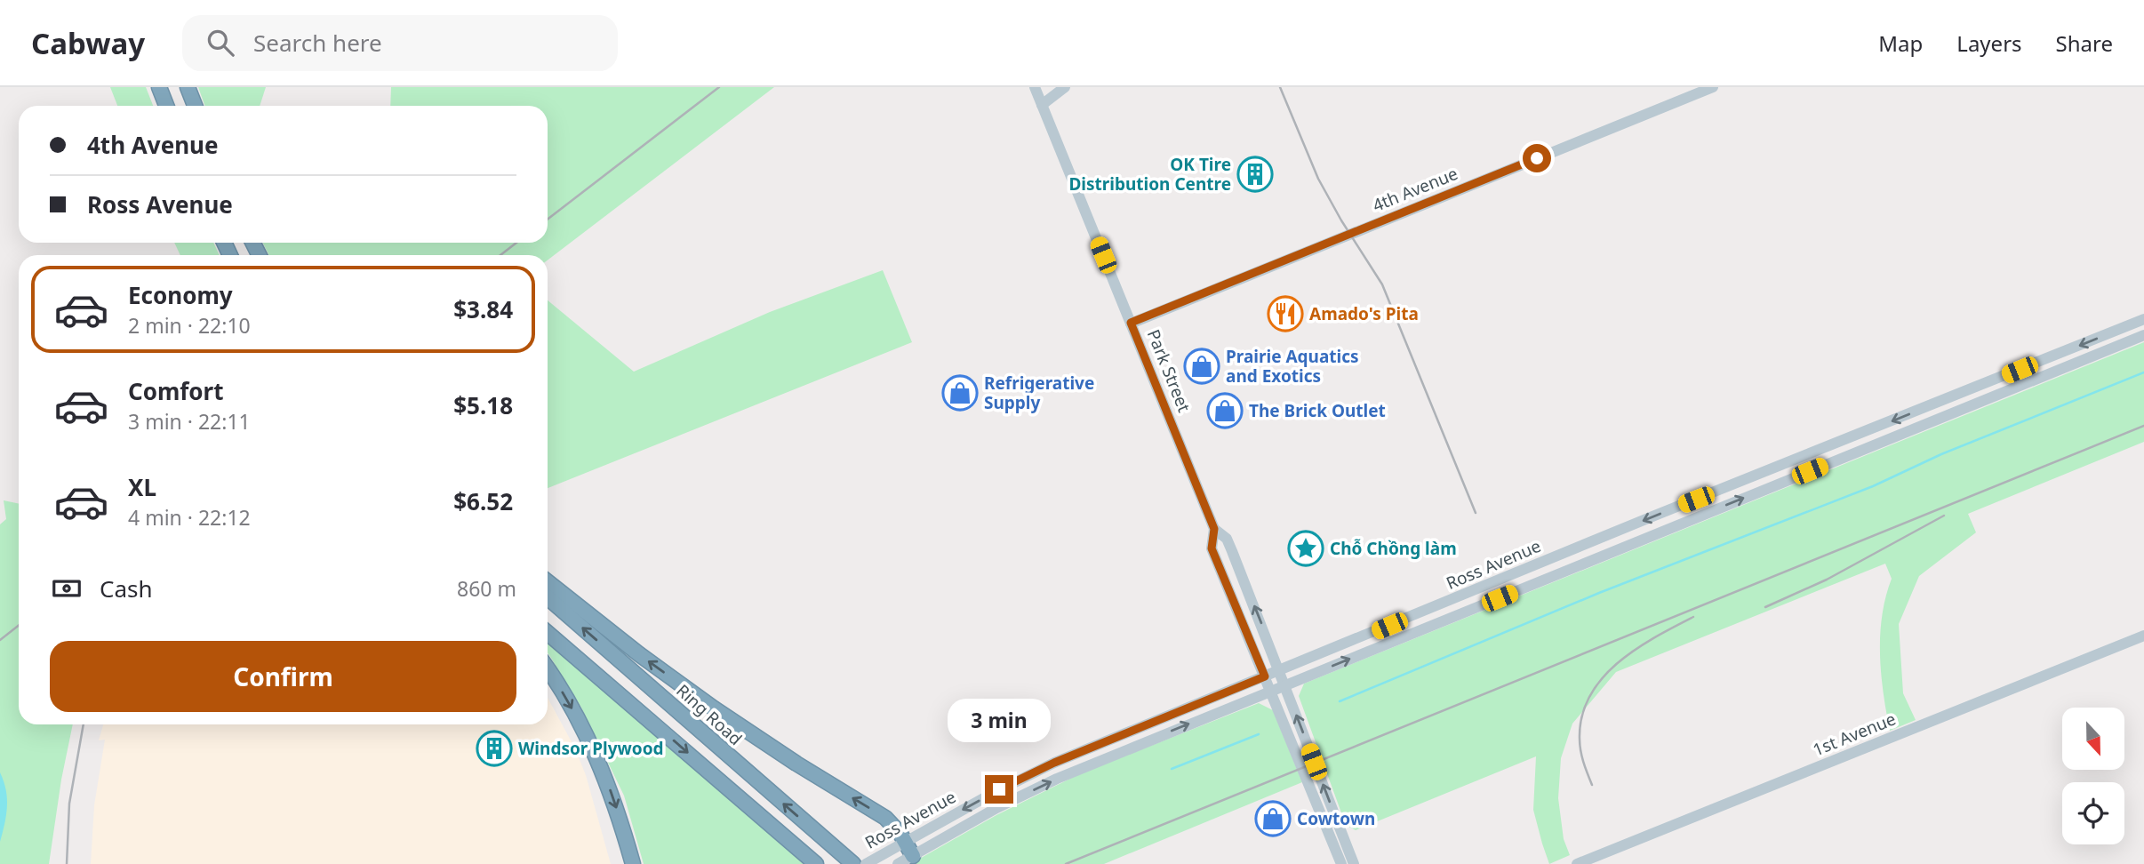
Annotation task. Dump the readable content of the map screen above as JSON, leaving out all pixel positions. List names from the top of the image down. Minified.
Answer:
{"streets":{"highway":["Ring Road"],"main road":["4th Avenue","Park Street","Ross Avenue","1st Avenue"]},"crossings":[["4th Avenue","Park Street"],["Park Street","Ross Avenue"]],"places":{"building":["OK Tire Distribution Centre","Windsor Plywood"],"restaurant":["Amado's Pita"],"shop":["Prairie Aquatics and Exotics","Refrigerative Supply","The Brick Outlet","Cowtown"],"place":["Chỗ Chồng làm"]},"north":"bottom","page":{"header":"Cabway","search":"Search here","nav":["Map","Layers","Share"],"banner":["4th Avenue","Ross Avenue"],"list":[{"name":"Economy","note":"2 min · 22:10","value":"$3.84"},{"name":"Comfort","note":"3 min · 22:11","value":"$5.18"},{"name":"XL","note":"4 min · 22:12","value":"$6.52"}],"pay":["Cash","860 m"],"buttons":"Confirm","bubble":"3 min"}}
